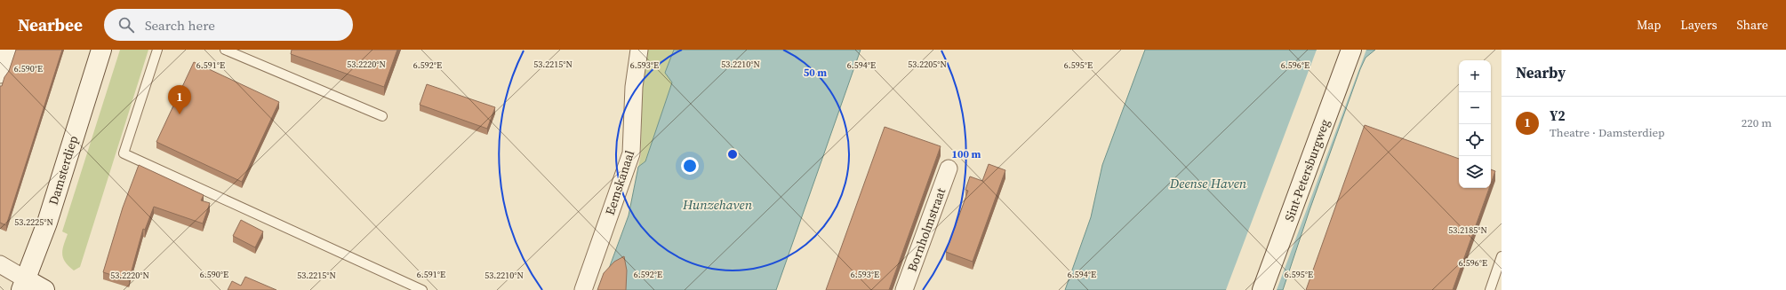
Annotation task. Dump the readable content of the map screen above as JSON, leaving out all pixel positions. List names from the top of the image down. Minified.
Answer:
{"streets":{"street":["Damsterdiep","Sint-Petersburgweg","Eemskanaal","Bornholmstraat"]},"water":["Deense Haven","Hunzehaven"],"page":{"header":"Nearbee","search":"Search here","nav":["Map","Layers","Share"],"heading":"Nearby","map_buttons":["+","−"],"pins":"1","list":[{"mark":"1","name":"Y2","note":"Theatre · Damsterdiep","value":"220 m"}]},"coordinates":["53.2220°N","53.2215°N","53.2210°N","53.2205°N","6.595°E","6.596°E","6.591°E","6.592°E","6.593°E","6.594°E","6.590°E","53.2225°N","53.2185°N"],"rings":["50 m","100 m"]}
